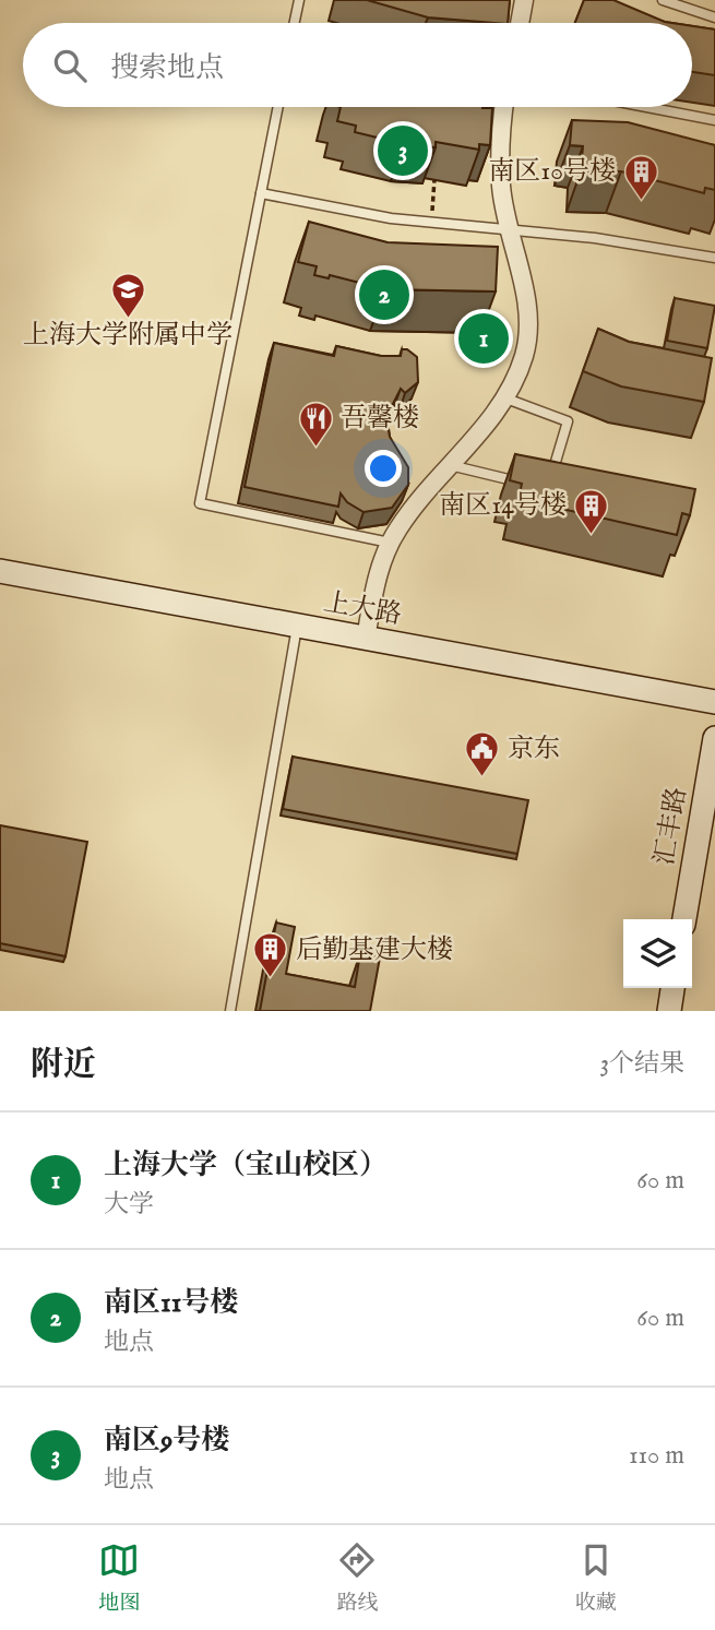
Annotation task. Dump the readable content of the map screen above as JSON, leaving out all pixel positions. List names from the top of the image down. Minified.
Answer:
{"streets":{"street":["上大路","汇丰路"]},"places":{"building":["南区10号楼","南区14号楼","后勤基建大楼"],"school or university":["上海大学附属中学"],"restaurant":["吾馨楼"],"public building":["京东"]},"page":{"search":"搜索地点","pins":["3","2","1"],"heading":["附近","3个结果"],"list":[{"mark":"1","name":"上海大学（宝山校区）","note":"大学","value":"60 m"},{"mark":"2","name":"南区11号楼","note":"地点","value":"60 m"},{"mark":"3","name":"南区9号楼","note":"地点","value":"110 m"}],"nav":["地图","路线","收藏"]}}
